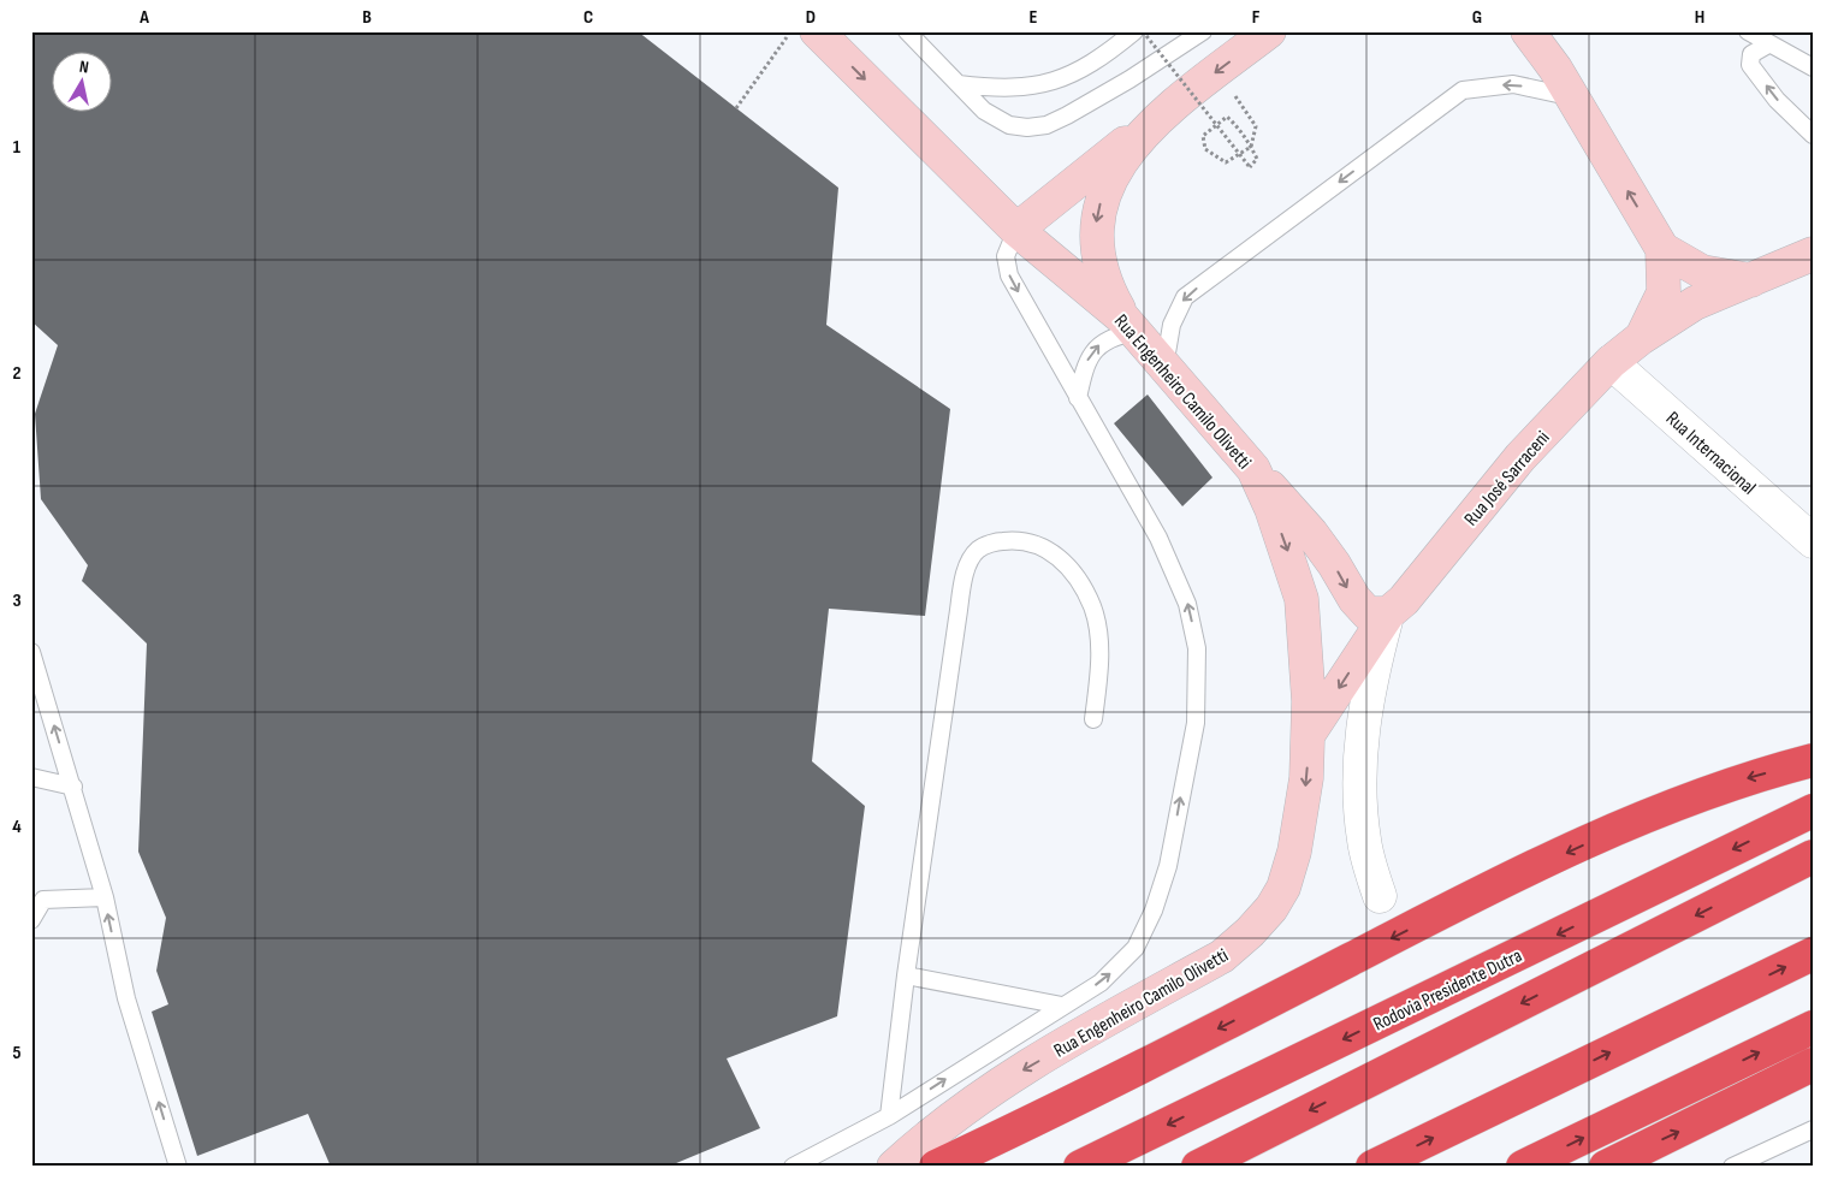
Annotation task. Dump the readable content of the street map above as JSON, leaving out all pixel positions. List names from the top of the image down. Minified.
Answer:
{"streets":{"highway":["Rodovia Presidente Dutra"],"street":["Rua Engenheiro Camilo Olivetti","Rua Internacional","Rua José Sarraceni"]},"crossings":[["Rua Engenheiro Camilo Olivetti","Rua José Sarraceni"],["Rua Internacional","Rua José Sarraceni"]],"north":"top","grid":{"columns":["A","B","C","D","E","F","G","H"],"rows":["1","2","3","4","5"]}}
